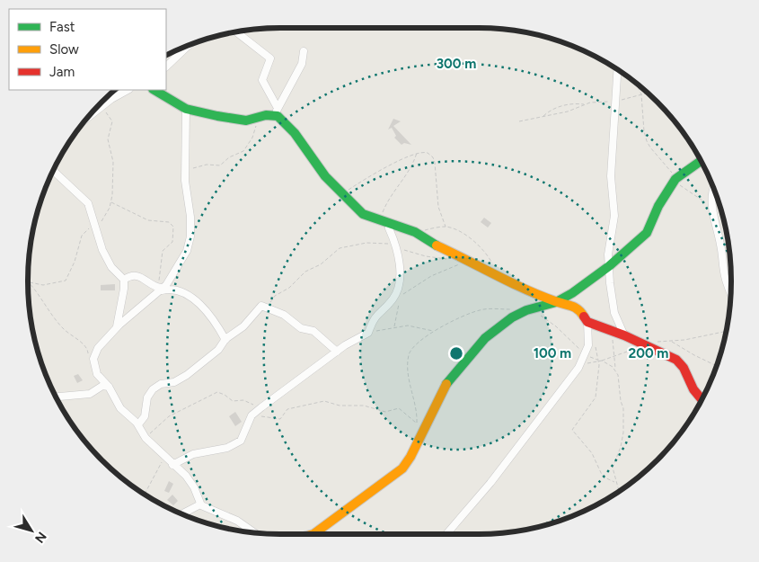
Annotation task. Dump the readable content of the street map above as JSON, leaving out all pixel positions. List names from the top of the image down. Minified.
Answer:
{"legend":["Fast","Slow","Jam"],"north":"bottom right","rings":["300 m","100 m","200 m"]}
